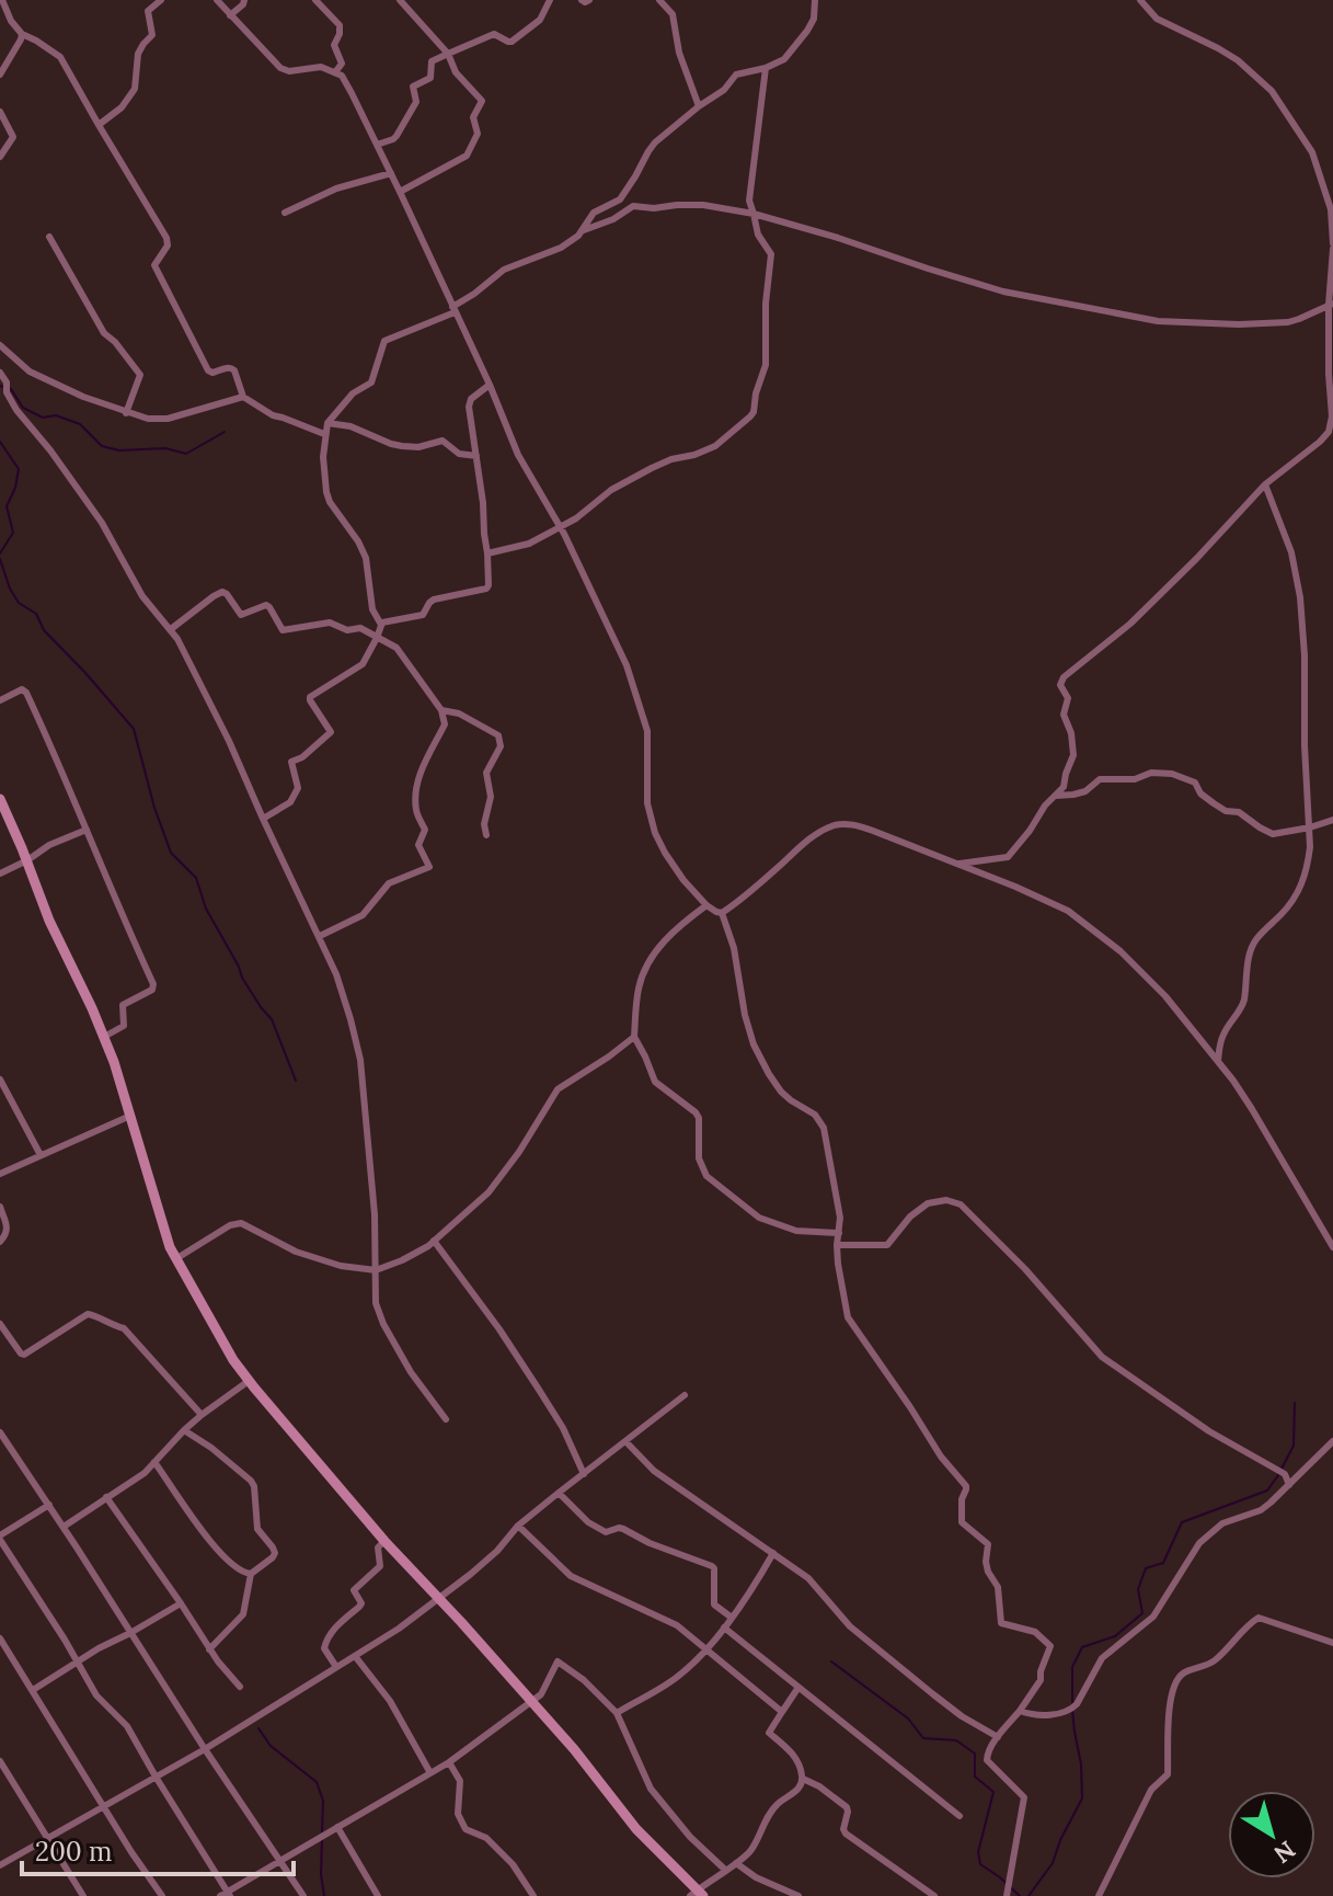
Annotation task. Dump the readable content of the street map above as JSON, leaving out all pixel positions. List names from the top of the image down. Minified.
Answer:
{"scale_bar":"200 m","north":"bottom right"}
